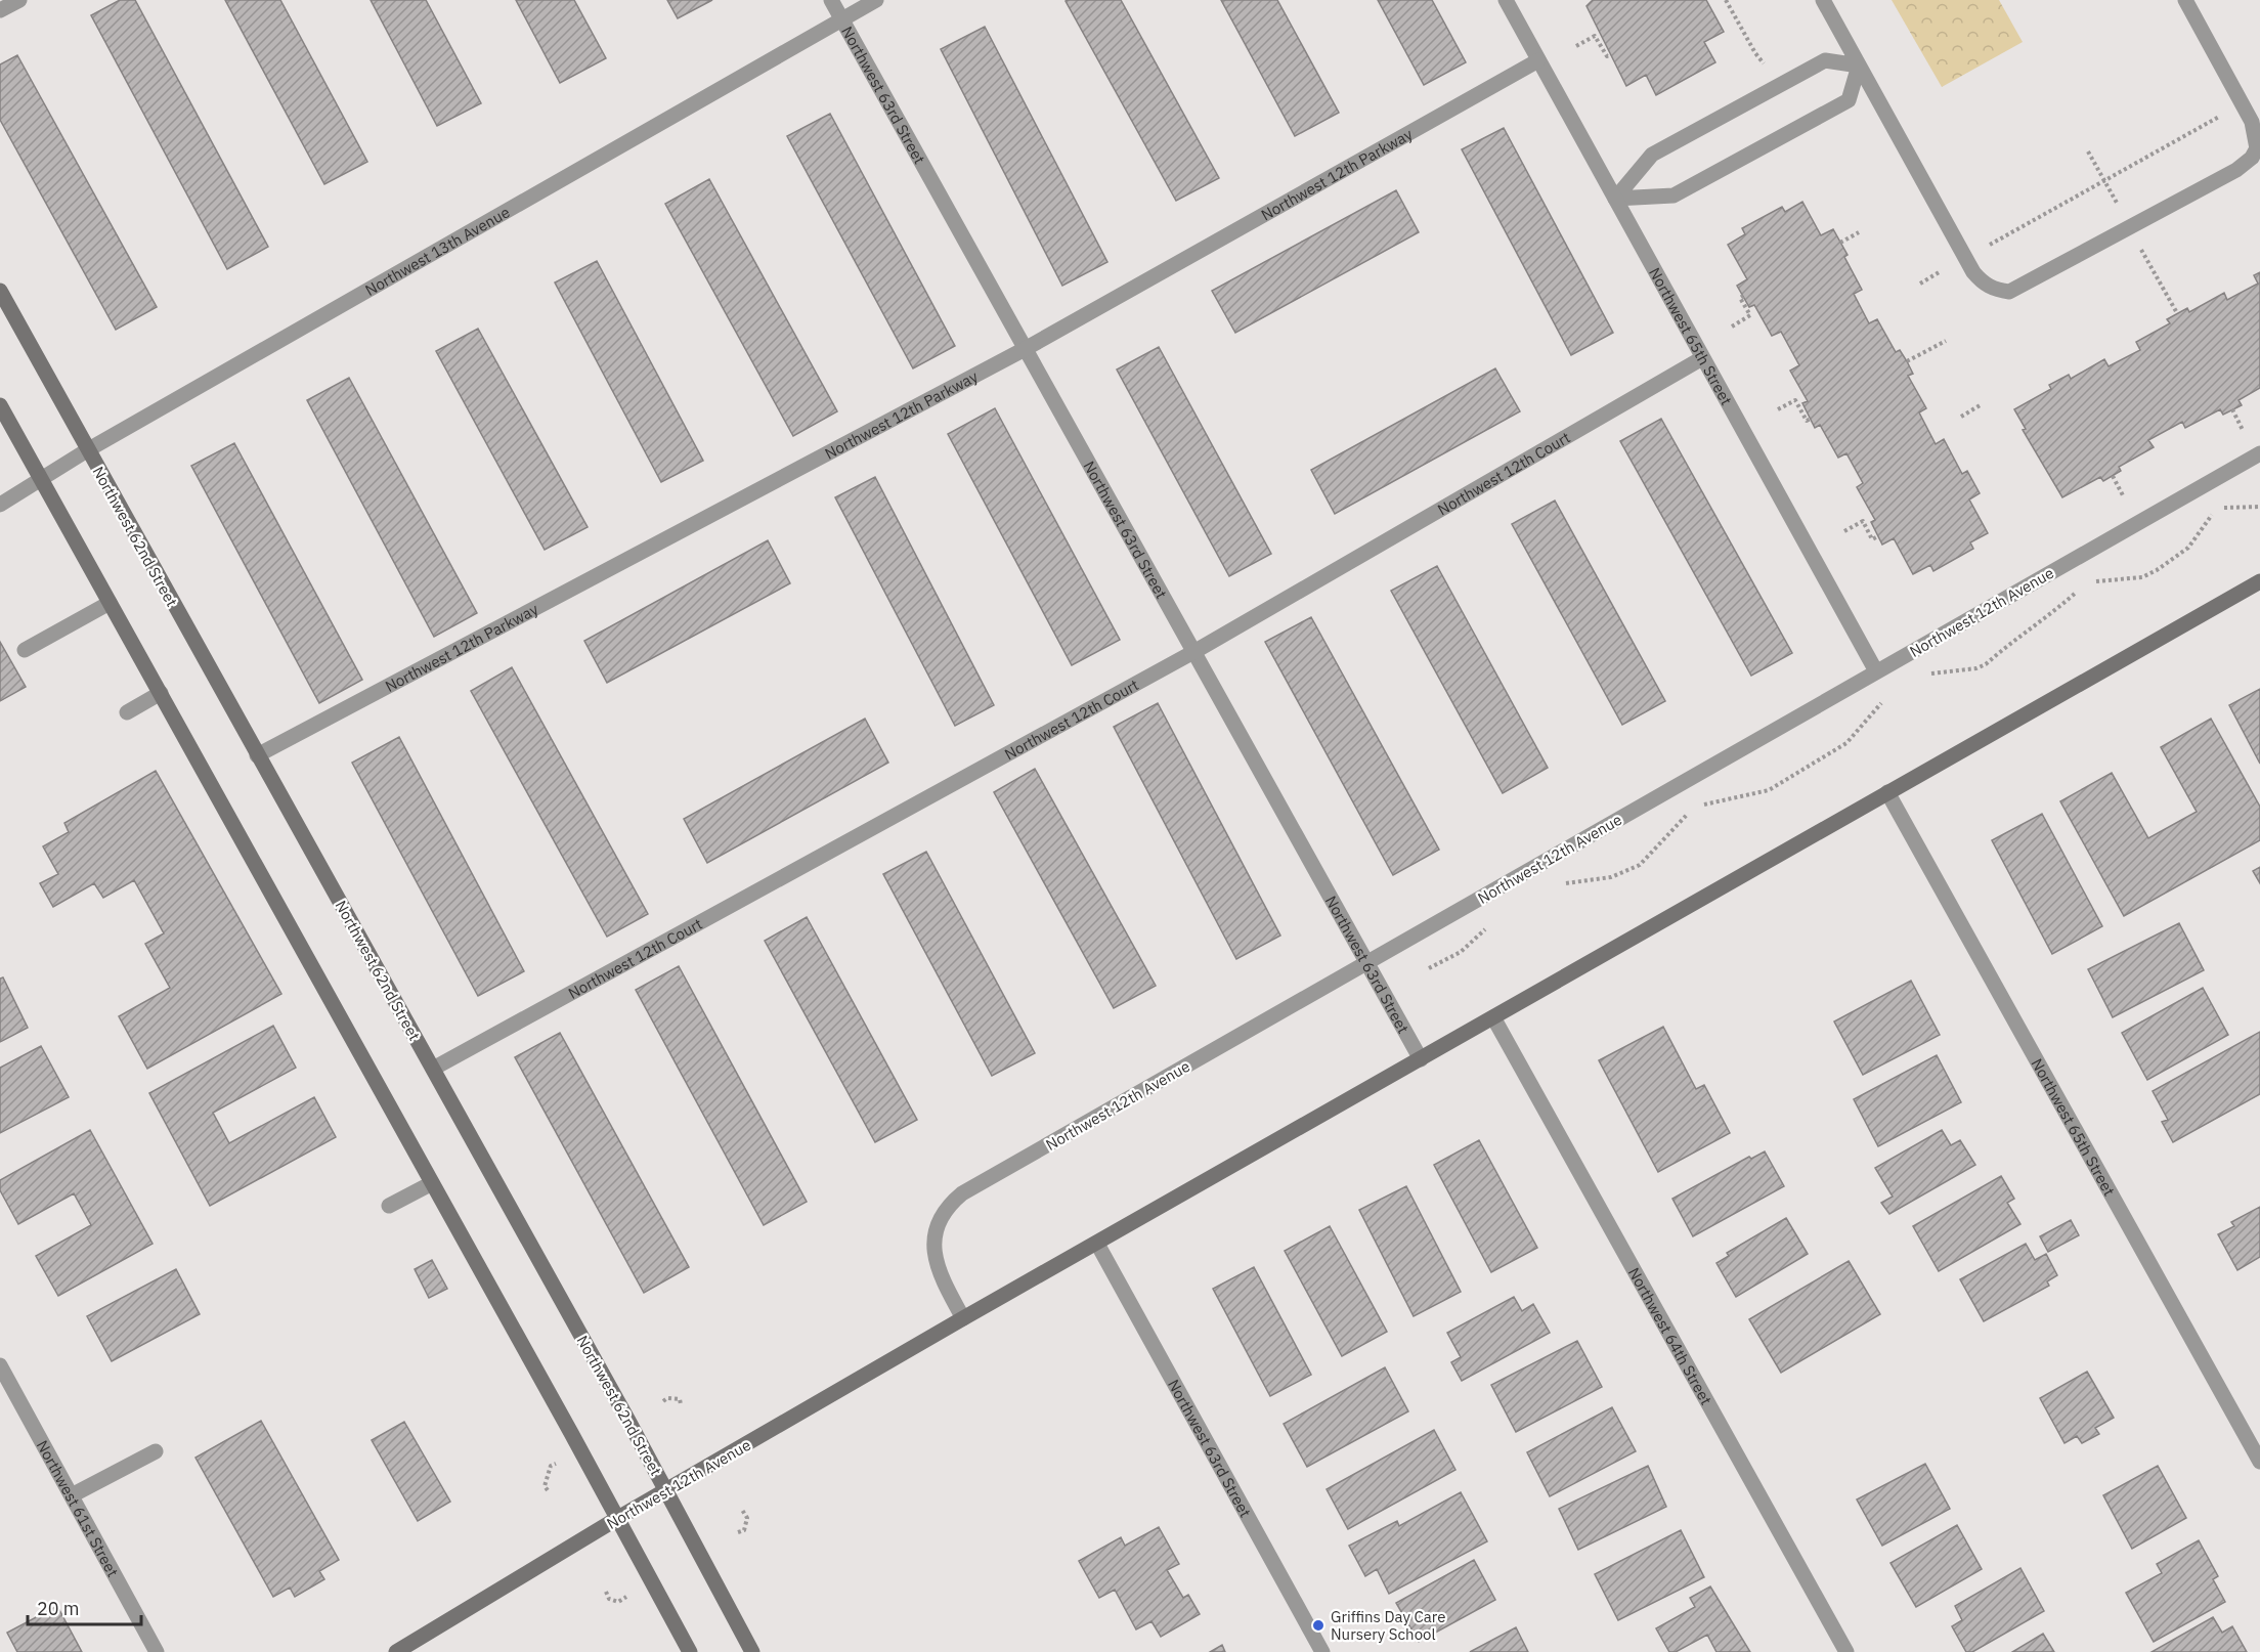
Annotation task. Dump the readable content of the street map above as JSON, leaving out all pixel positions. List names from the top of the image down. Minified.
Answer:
{"streets":{"main road":["Northwest 62nd Street","Northwest 12th Avenue"],"street":["Northwest 63rd Street","Northwest 12th Parkway","Northwest 13th Avenue","Northwest 65th Street","Northwest 12th Court","Northwest 64th Street","Northwest 61st Street"]},"crossings":[["Northwest 63rd Street","Northwest 12th Parkway"],["Northwest 63rd Street","Northwest 13th Avenue"],["Northwest 63rd Street","Northwest 12th Court"],["Northwest 63rd Street","Northwest 12th Avenue"],["Northwest 12th Parkway","Northwest 65th Street"],["Northwest 12th Parkway","Northwest 62nd Street"],["Northwest 13th Avenue","Northwest 62nd Street"],["Northwest 65th Street","Northwest 12th Court"],["Northwest 65th Street","Northwest 12th Avenue"],["Northwest 12th Court","Northwest 62nd Street"],["Northwest 62nd Street","Northwest 12th Avenue"],["Northwest 12th Avenue","Northwest 64th Street"]],"places":["Griffins Day Care Nursery School"],"scale_bar":"20 m"}
